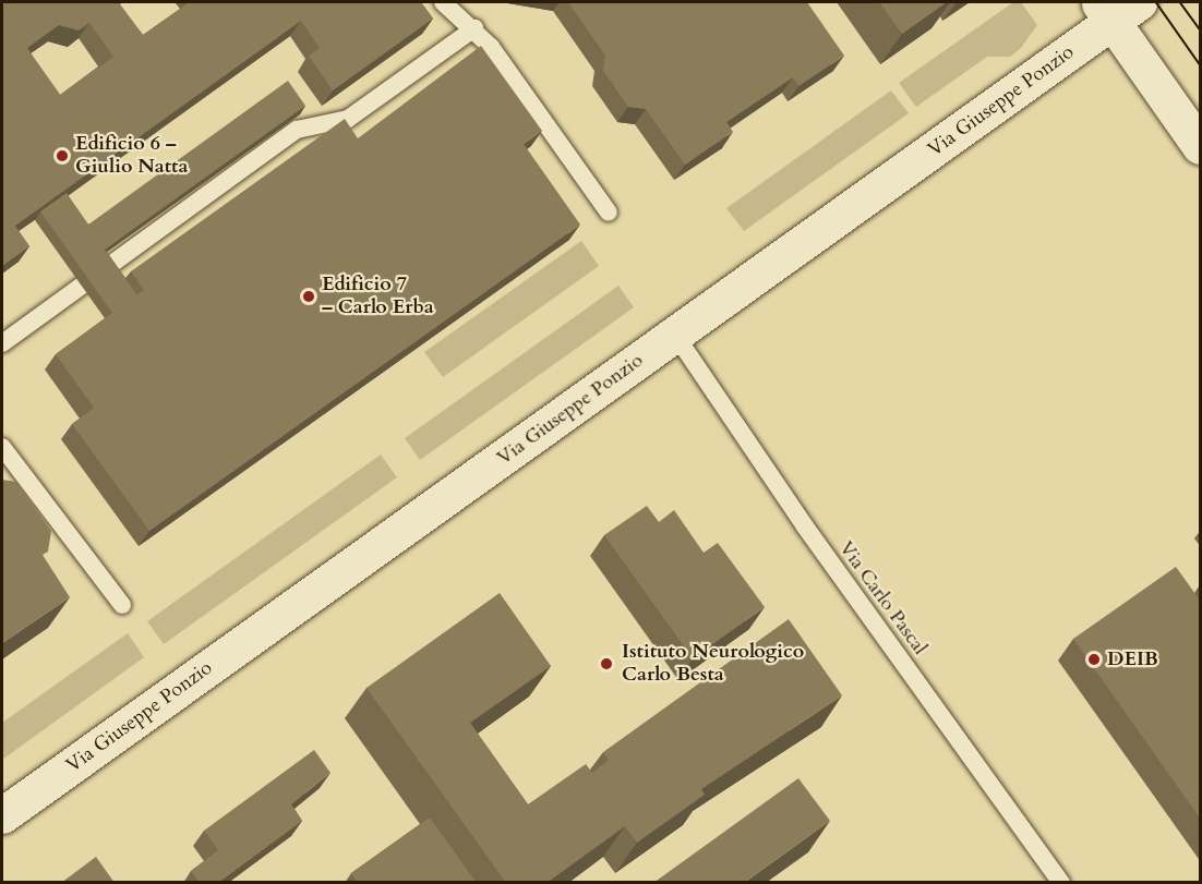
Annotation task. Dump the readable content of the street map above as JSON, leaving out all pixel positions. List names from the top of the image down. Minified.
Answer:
{"streets":{"street":["Via Giuseppe Ponzio"],"lane":["Via Carlo Pascal"]},"crossings":[["Via Giuseppe Ponzio","Via Carlo Pascal"]],"places":["Edificio 6 – Giulio Natta","Edificio 7 – Carlo Erba","DEIB","Istituto Neurologico Carlo Besta"]}
